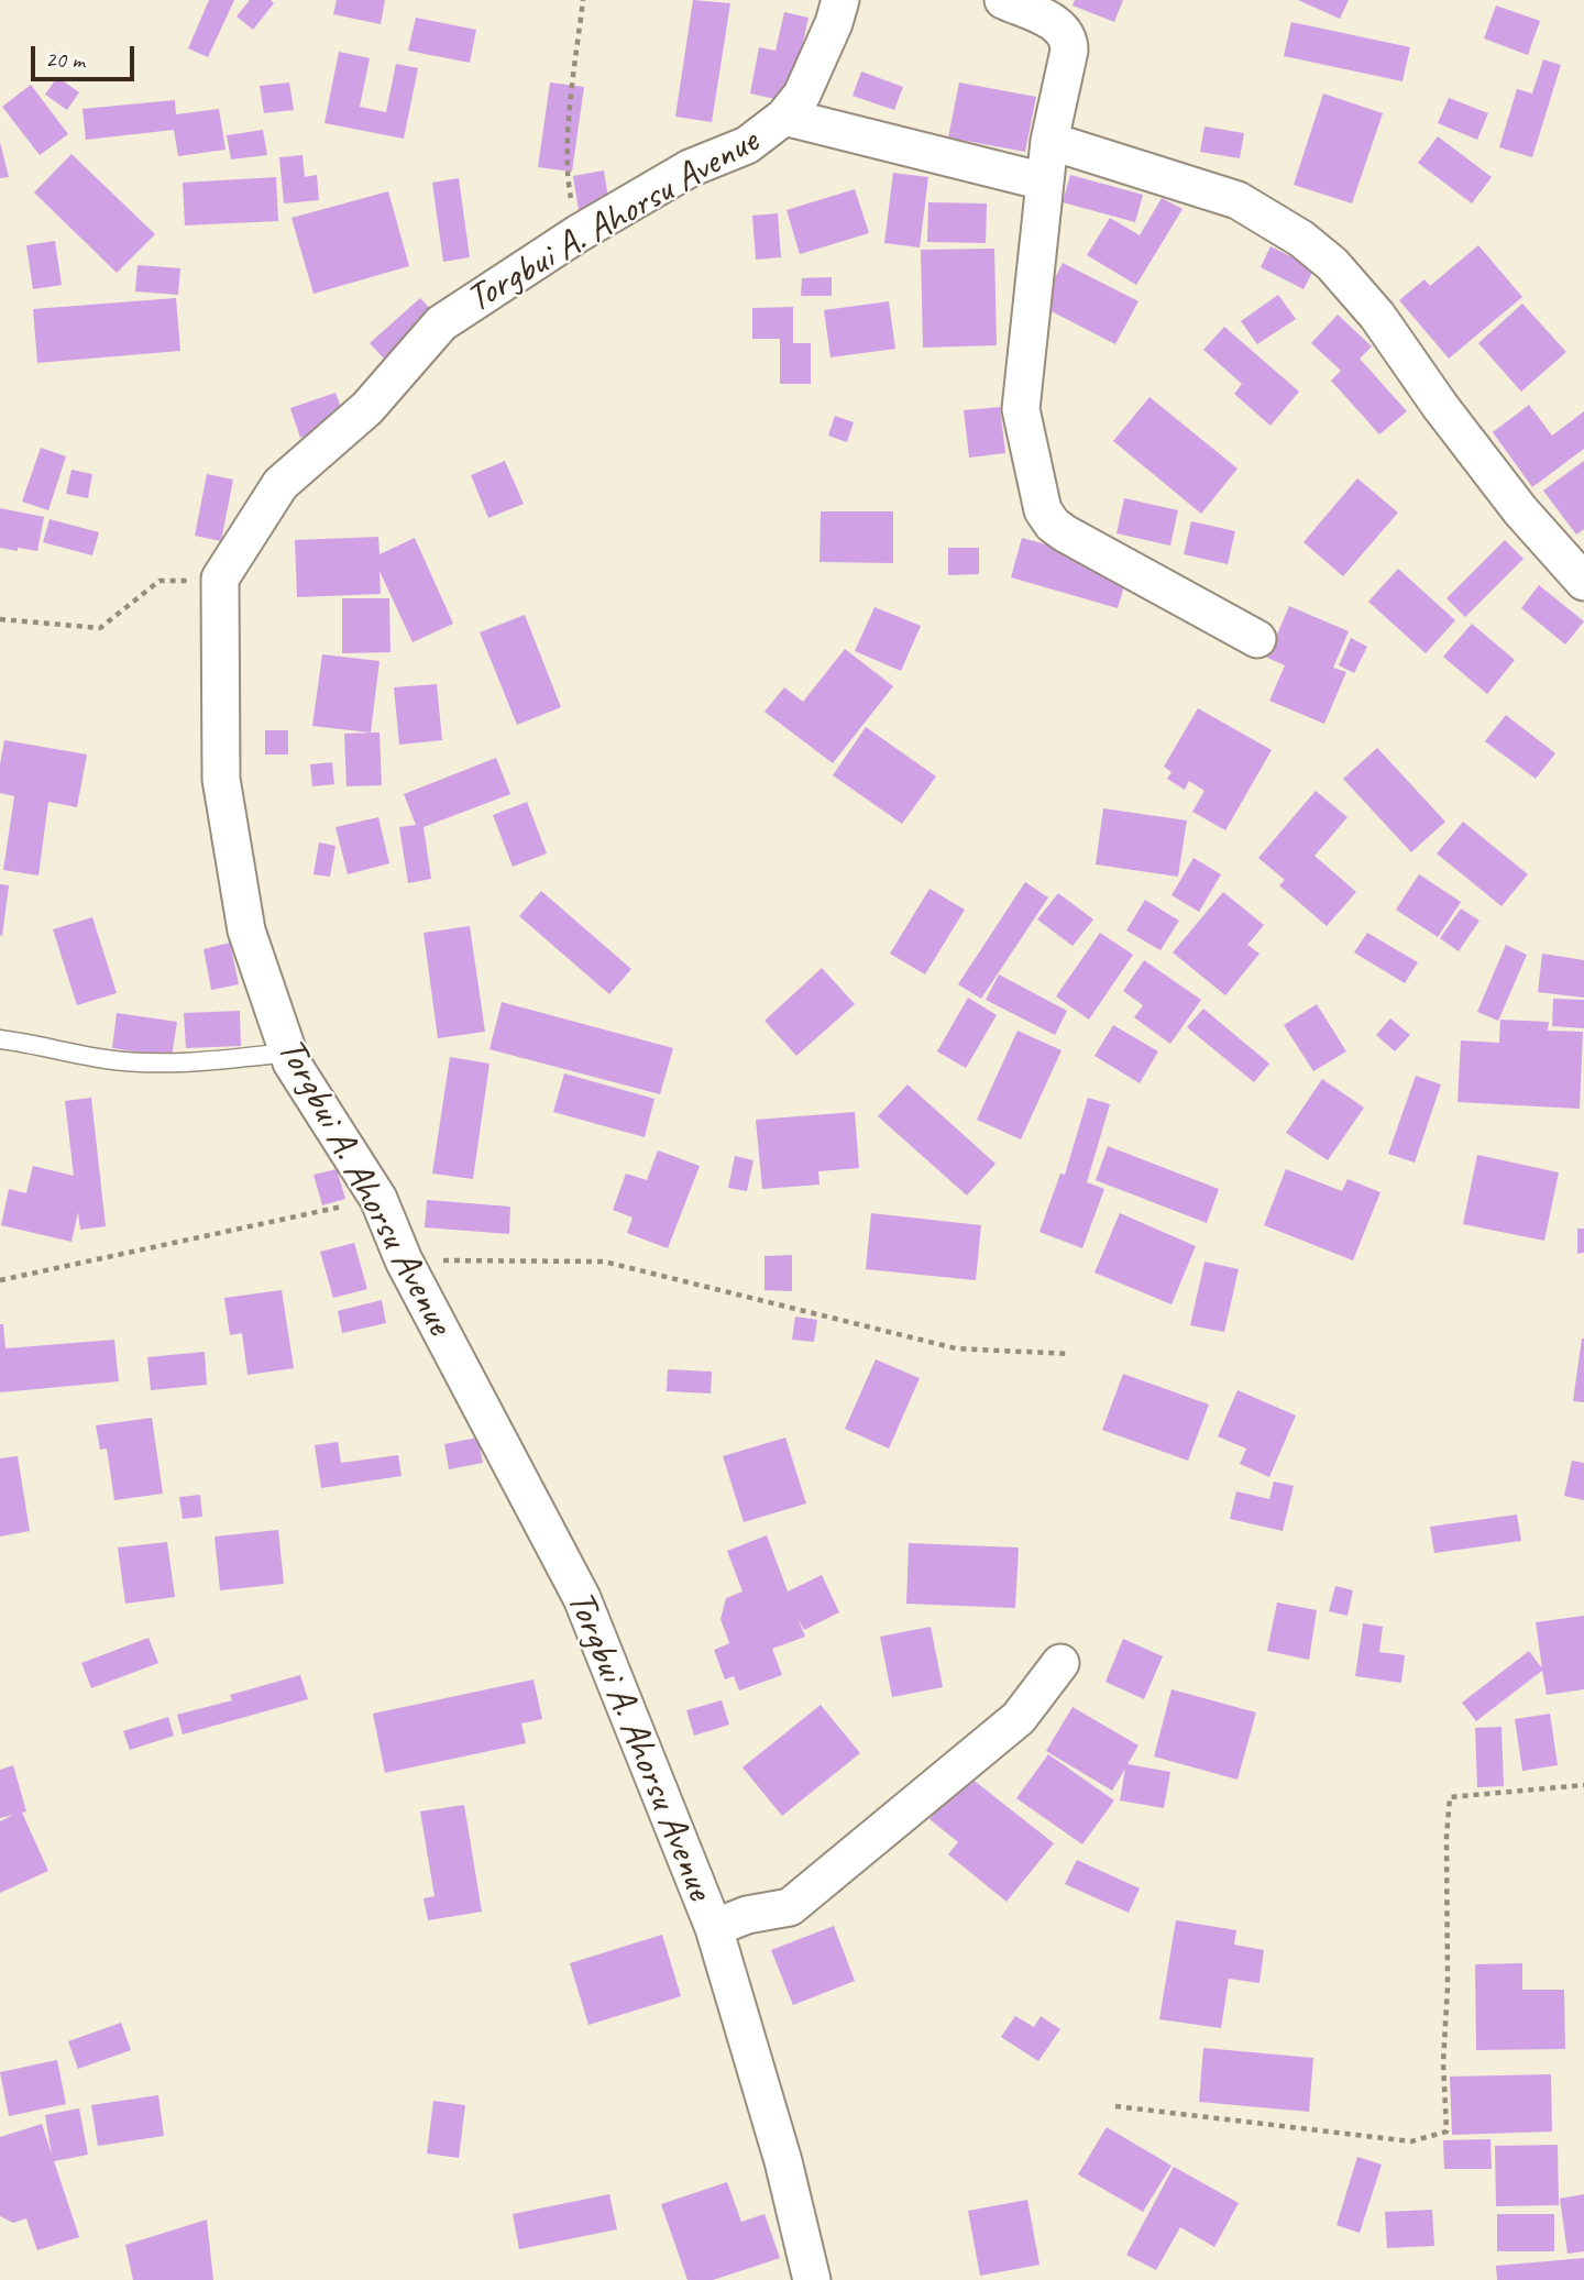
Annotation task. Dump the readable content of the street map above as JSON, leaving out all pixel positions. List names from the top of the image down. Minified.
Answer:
{"streets":{"street":["Torgbui A. Ahorsu Avenue"]},"scale_bar":"20 m"}
